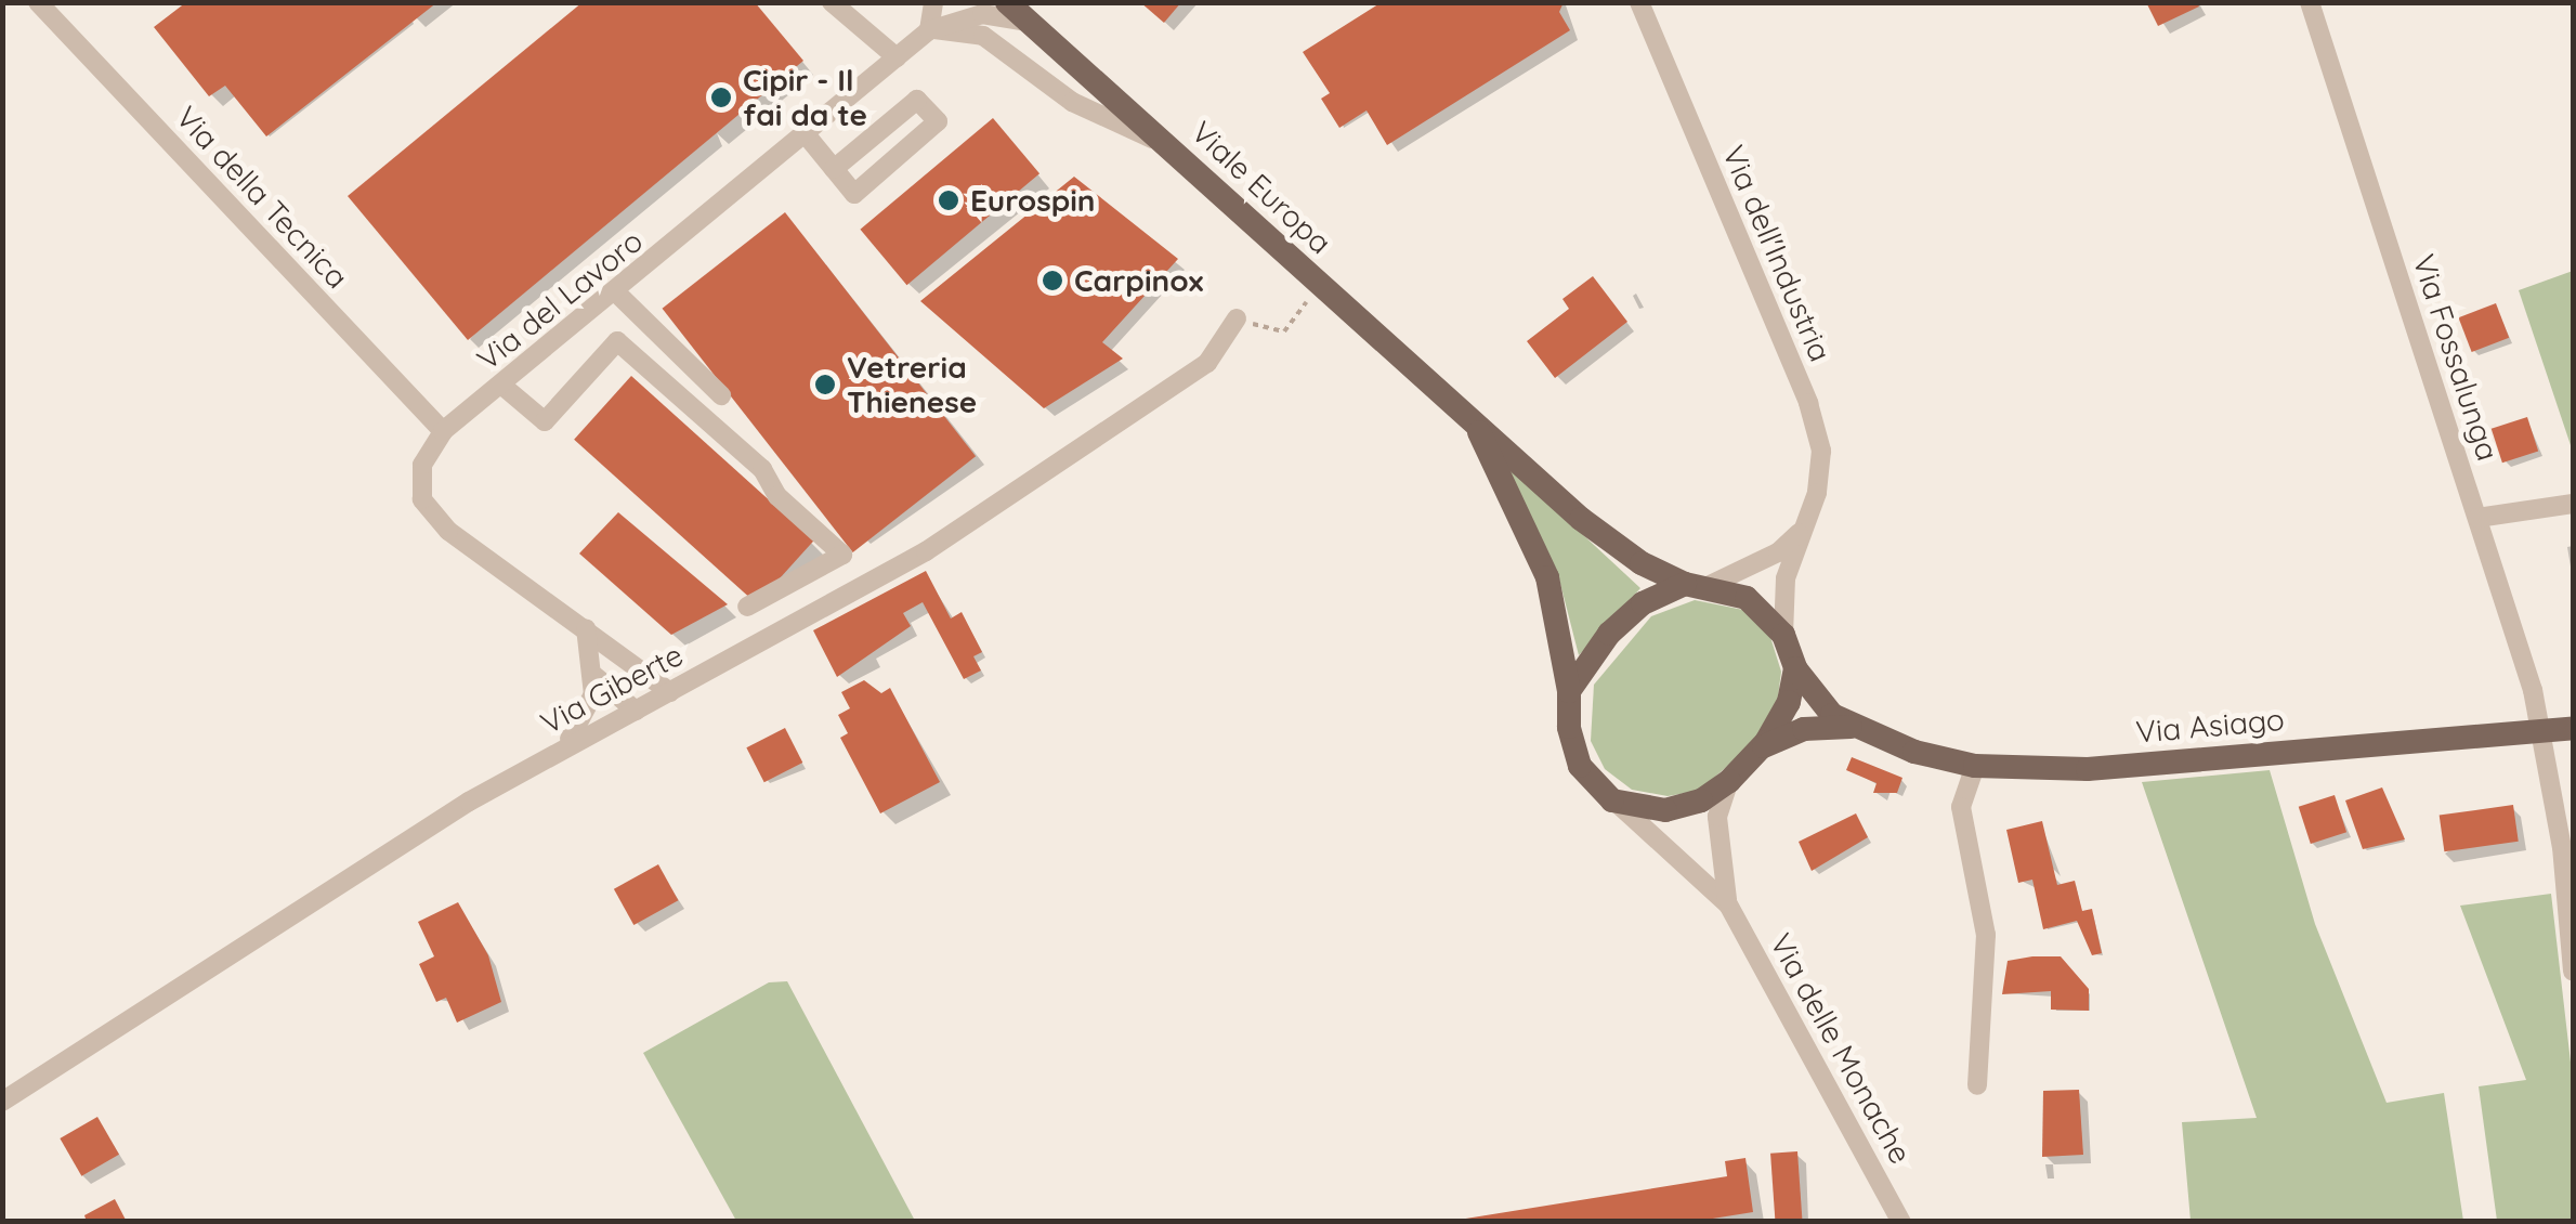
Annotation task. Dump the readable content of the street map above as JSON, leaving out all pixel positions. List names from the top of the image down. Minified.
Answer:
{"streets":{"main road":["Viale Europa","Via Asiago"],"street":["Via della Tecnica","Via dell'Industria","Via del Lavoro","Via Fossalunga","Via Giberte","Via delle Monache"]},"crossings":[["Viale Europa","Via dell'Industria"],["Viale Europa","Via del Lavoro"],["Via della Tecnica","Via del Lavoro"],["Via del Lavoro","Via Giberte"],["Via Fossalunga","Via Asiago"]],"places":["Cipir - Il fai da te","Eurospin","Carpinox","Vetreria Thienese"]}
